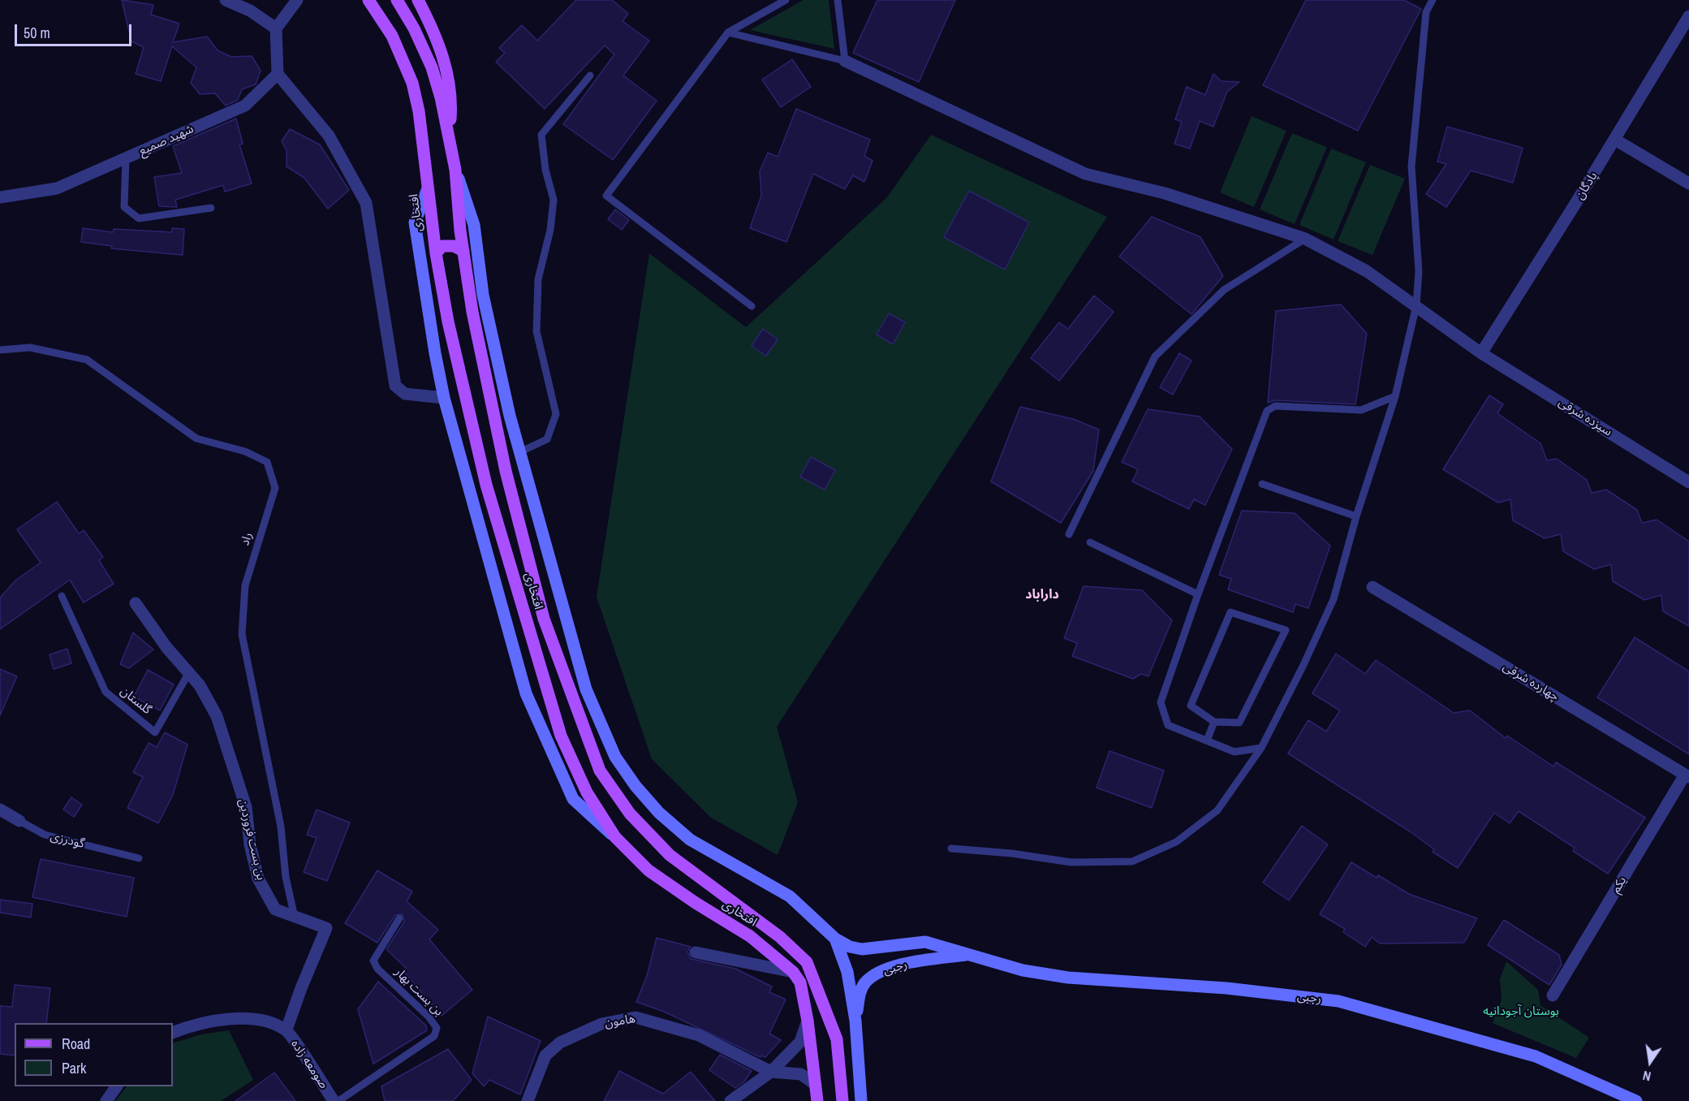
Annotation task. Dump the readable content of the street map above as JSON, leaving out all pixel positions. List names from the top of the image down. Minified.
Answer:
{"streets":{"main road":["افتخاری","رجبی"],"street":["شهید صمیع","پادگان","سیزده شرقی","چهارده شرقی","بن بست فروردین","گودرزی","یکم","هامون","صومعه زاده"],"lane":["راد","گلستان","بن بست بهار"]},"crossings":[["پادگان","سیزده شرقی"],["راد","بن بست فروردین"],["چهارده شرقی","یکم"],["گلستان","بن بست فروردین"],["بن بست فروردین","صومعه زاده"]],"districts":["داراباد"],"parks":["بوستان آجودانیه"],"legend":["Road","Park"],"scale_bar":"50 m","north":"bottom"}
